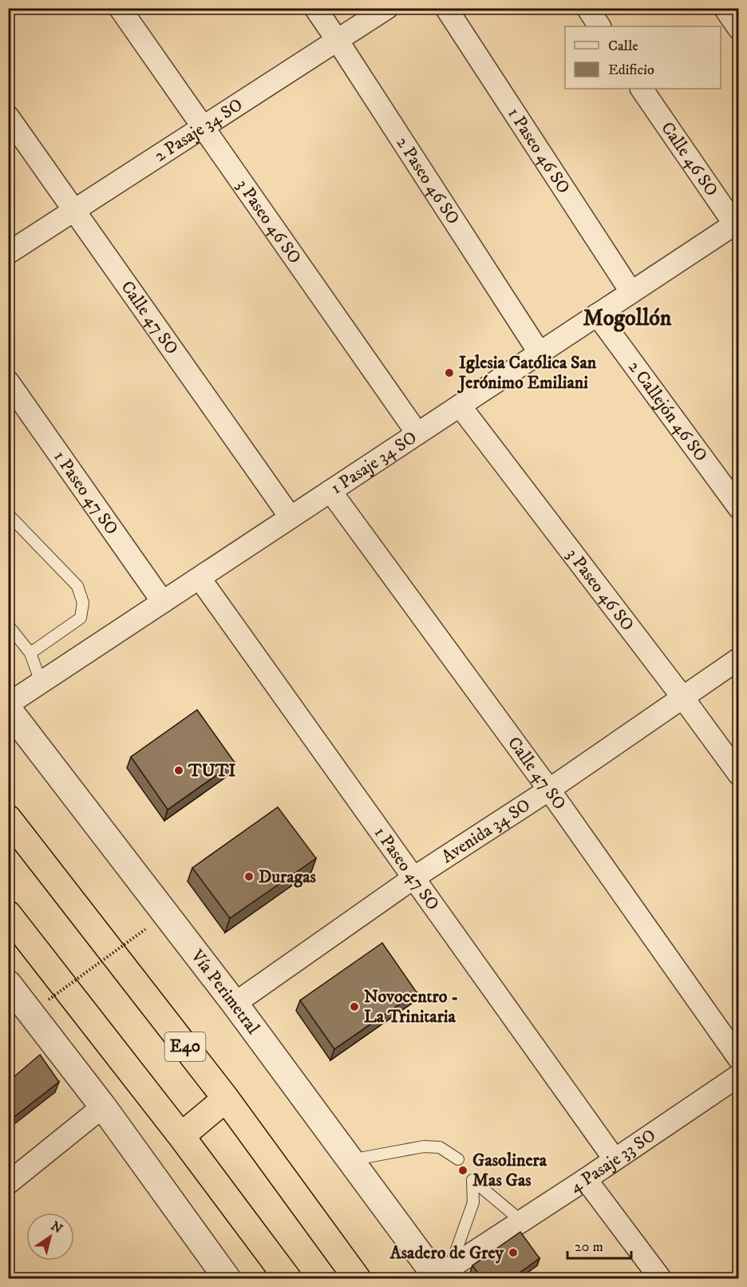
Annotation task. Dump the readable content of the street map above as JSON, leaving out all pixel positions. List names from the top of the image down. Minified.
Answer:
{"streets":{"highway":["E40"],"street":["2 Pasaje 34 SO","1 Paseo 46 SO","Calle 46 SO","2 Paseo 46 SO","3 Paseo 46 SO","Calle 47 SO","2 Callejón 46 SO","1 Pasaje 34 SO","1 Paseo 47 SO","Avenida 34 SO","Vía Perimetral","4 Pasaje 33 SO"]},"crossings":[["2 Pasaje 34 SO","2 Paseo 46 SO"],["2 Pasaje 34 SO","3 Paseo 46 SO"],["2 Pasaje 34 SO","Calle 47 SO"],["1 Paseo 46 SO","1 Pasaje 34 SO"],["Calle 46 SO","1 Pasaje 34 SO"],["2 Paseo 46 SO","1 Pasaje 34 SO"],["3 Paseo 46 SO","1 Pasaje 34 SO"],["3 Paseo 46 SO","Avenida 34 SO"],["Calle 47 SO","1 Pasaje 34 SO"],["Calle 47 SO","Avenida 34 SO"],["2 Callejón 46 SO","1 Pasaje 34 SO"],["1 Pasaje 34 SO","1 Paseo 47 SO"],["1 Paseo 47 SO","Avenida 34 SO"],["1 Paseo 47 SO","4 Pasaje 33 SO"],["Avenida 34 SO","Vía Perimetral"],["Vía Perimetral","4 Pasaje 33 SO"]],"districts":["Mogollón"],"places":["Iglesia Católica San Jerónimo Emiliani","TUTI","Duragas","Novocentro - La Trinitaria","Gasolinera Mas Gas","Asadero de Grey"],"legend":["Calle","Edificio"],"scale_bar":"20 m","north":"top right"}
